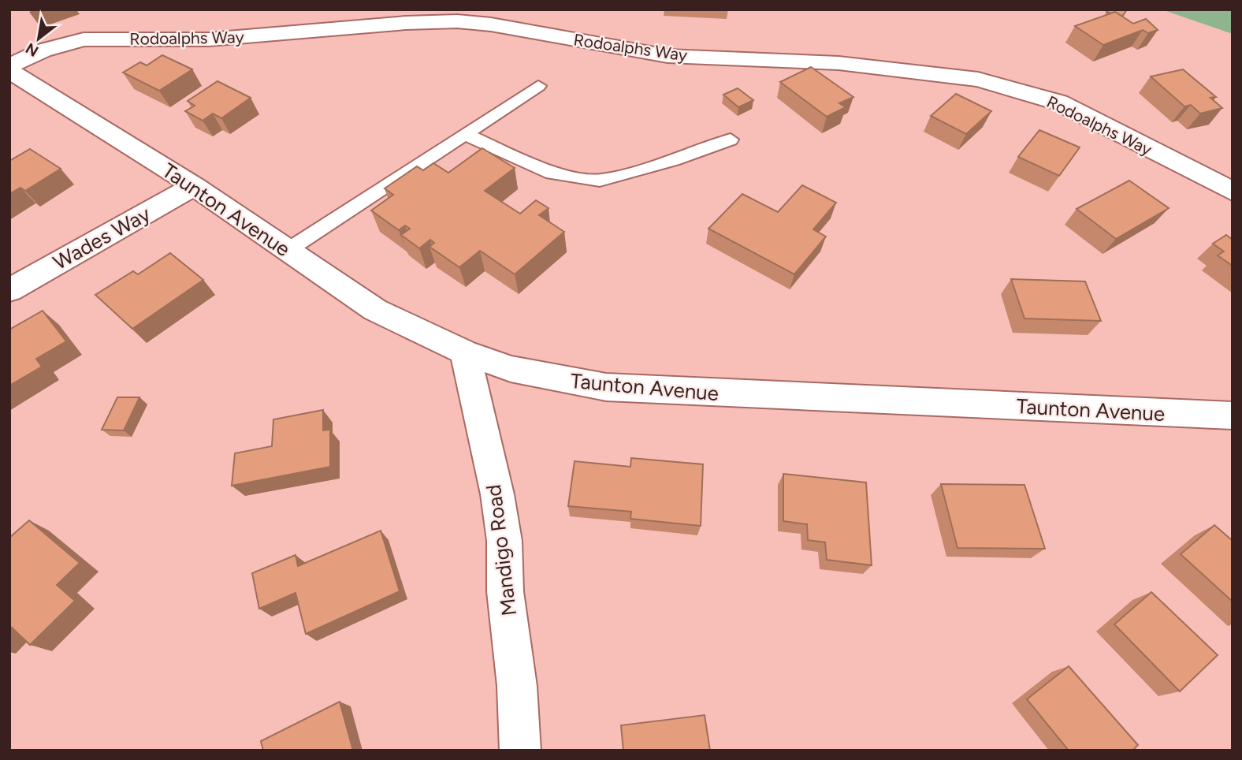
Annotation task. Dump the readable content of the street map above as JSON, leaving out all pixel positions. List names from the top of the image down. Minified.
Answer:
{"streets":{"street":["Rodoalphs Way","Taunton Avenue","Wades Way","Mandigo Road"]},"crossings":[["Taunton Avenue","Wades Way"],["Taunton Avenue","Mandigo Road"]],"north":"bottom left"}
